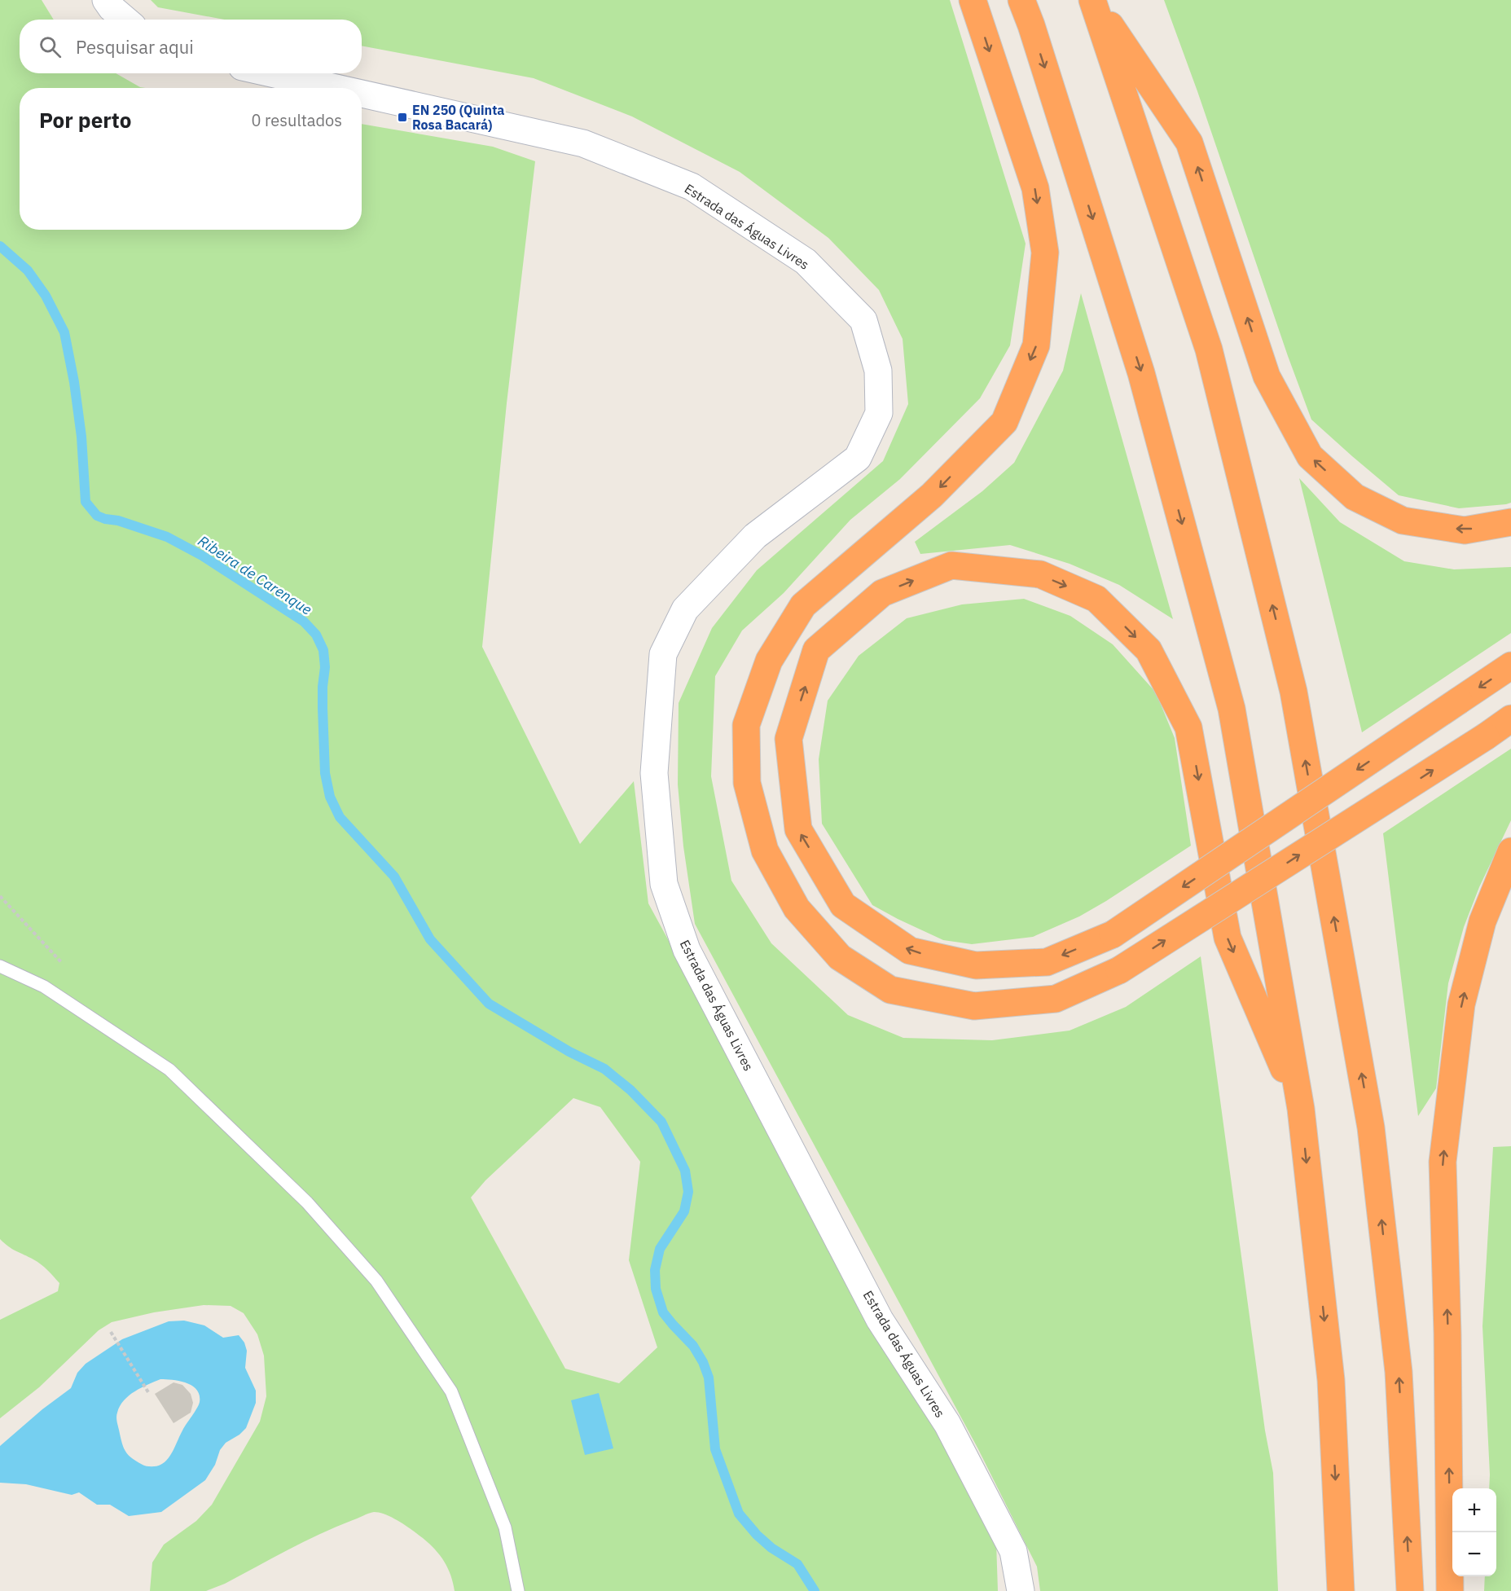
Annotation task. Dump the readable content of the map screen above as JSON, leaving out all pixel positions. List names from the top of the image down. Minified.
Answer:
{"streets":{"main road":["Estrada das Águas Livres"]},"water":["Ribeira de Carenque"],"places":{"transit":["EN 250 (Quinta Rosa Bacará)"]},"page":{"search":"Pesquisar aqui","heading":["Por perto","0 resultados"],"map_buttons":["+","−"]}}
